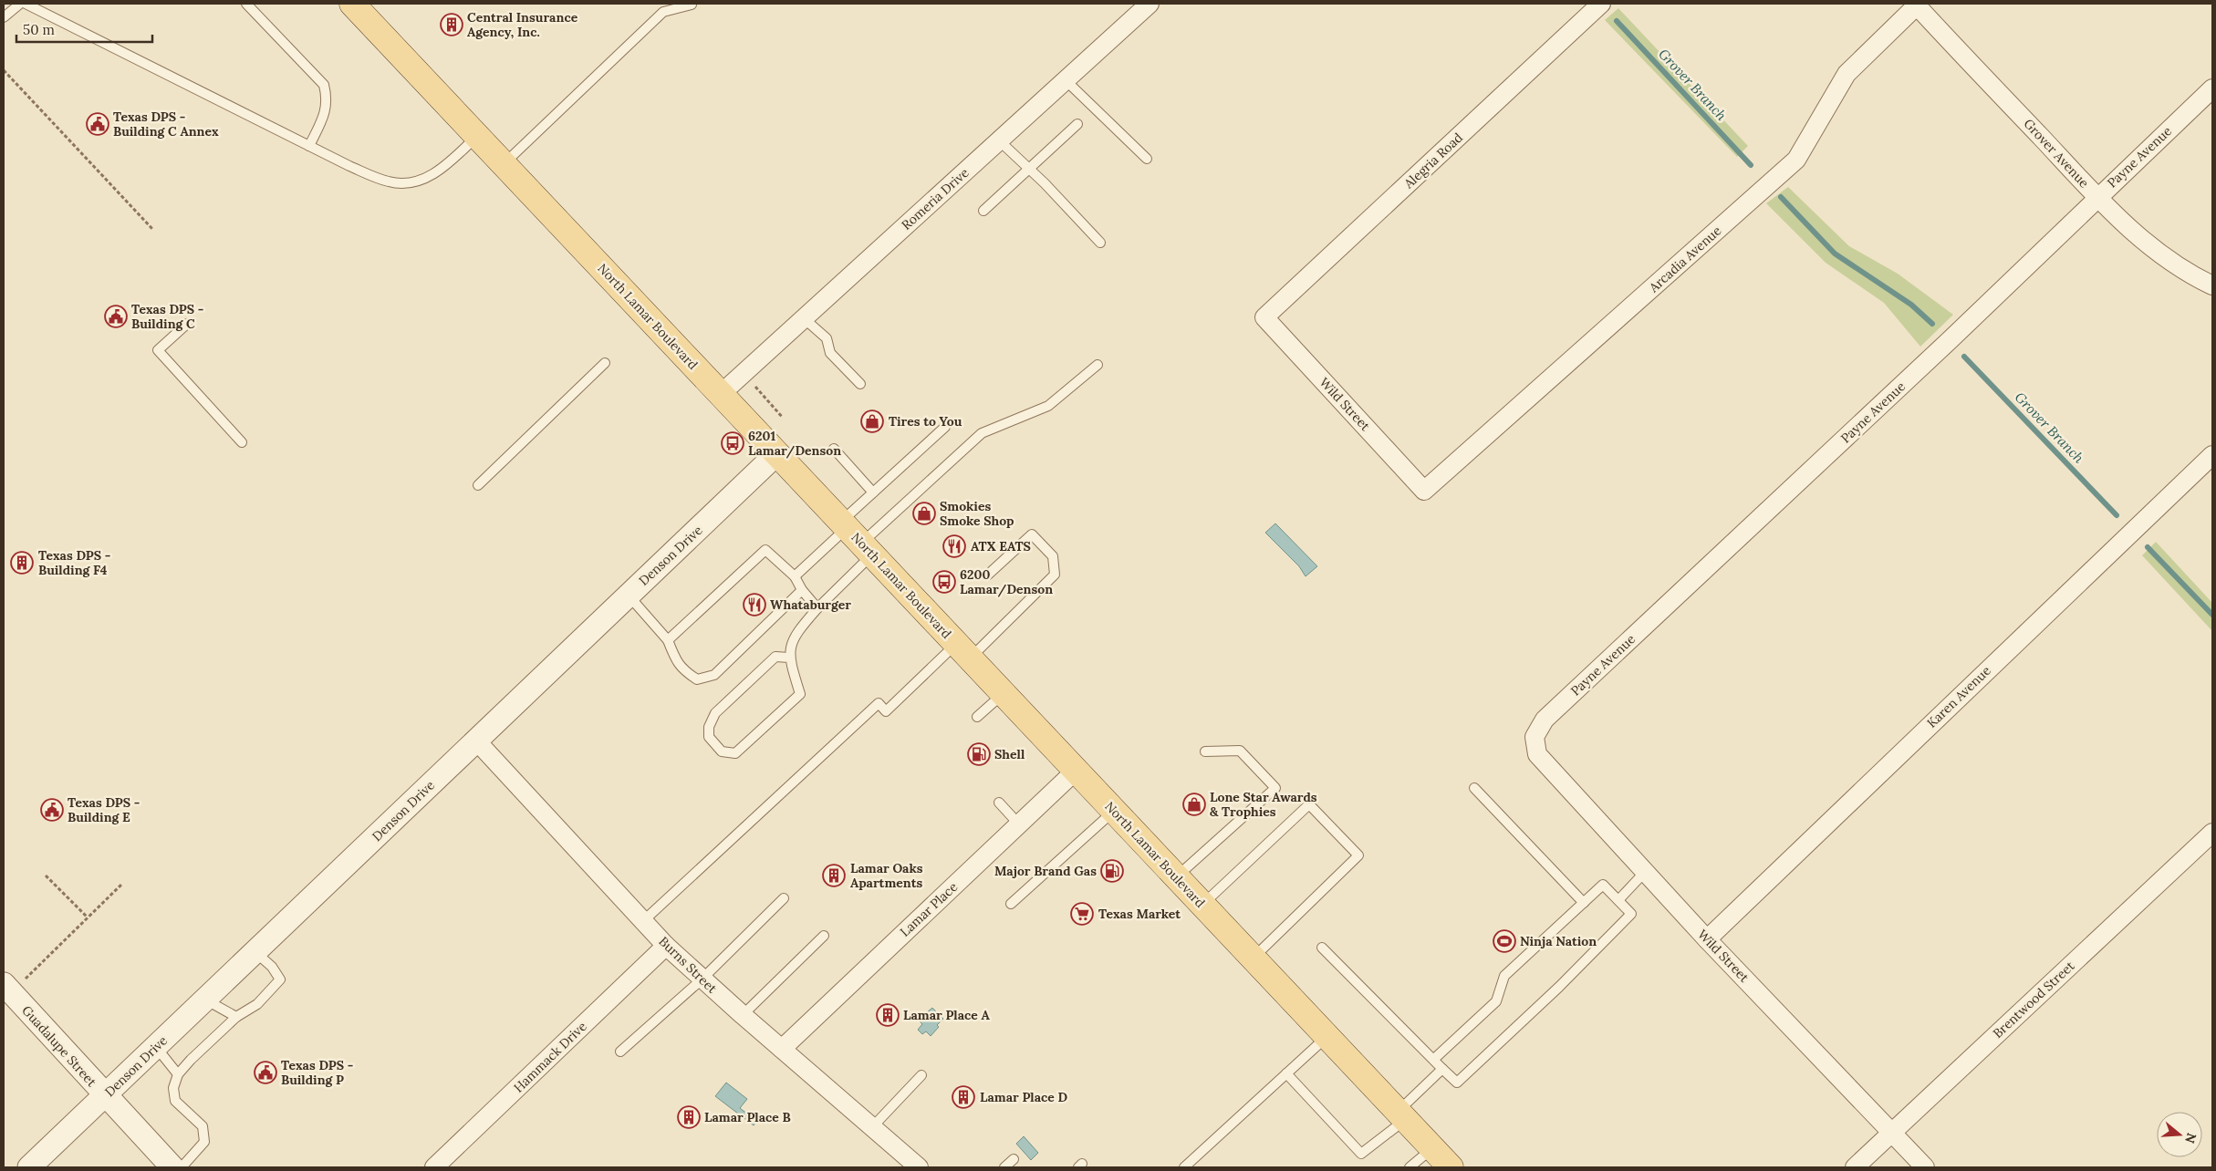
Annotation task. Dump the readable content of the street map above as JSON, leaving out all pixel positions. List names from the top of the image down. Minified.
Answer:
{"streets":{"main road":["North Lamar Boulevard"],"street":["Grover Avenue","Payne Avenue","Alegria Road","Romeria Drive","Arcadia Avenue","Wild Street","Denson Drive","Karen Avenue","Lamar Place","Burns Street","Brentwood Street","Guadalupe Street","Hammack Drive"]},"crossings":[["Grover Avenue","Payne Avenue"],["Grover Avenue","Arcadia Avenue"],["Payne Avenue","Wild Street"],["Alegria Road","Wild Street"],["Romeria Drive","North Lamar Boulevard"],["Arcadia Avenue","Wild Street"],["North Lamar Boulevard","Denson Drive"],["North Lamar Boulevard","Lamar Place"],["Wild Street","Karen Avenue"],["Wild Street","Brentwood Street"],["Denson Drive","Burns Street"],["Denson Drive","Guadalupe Street"],["Lamar Place","Burns Street"],["Burns Street","Hammack Drive"]],"water":["Grover Branch"],"places":{"building":["Central Insurance Agency, Inc.","Texas DPS - Building F4","Lamar Oaks Apartments","Lamar Place A","Lamar Place D","Lamar Place B"],"public building":["Texas DPS - Building C Annex","Texas DPS - Building C","Texas DPS - Building E","Texas DPS - Building P"],"shop":["Tires to You","Smokies Smoke Shop","Lone Star Awards & Trophies"],"bus stop":["6201 Lamar/Denson","6200 Lamar/Denson"],"restaurant":["ATX EATS","Whataburger"],"fuel station":["Shell","Major Brand Gas"],"supermarket":["Texas Market"],"sports":["Ninja Nation"]},"scale_bar":"50 m","north":"right"}
